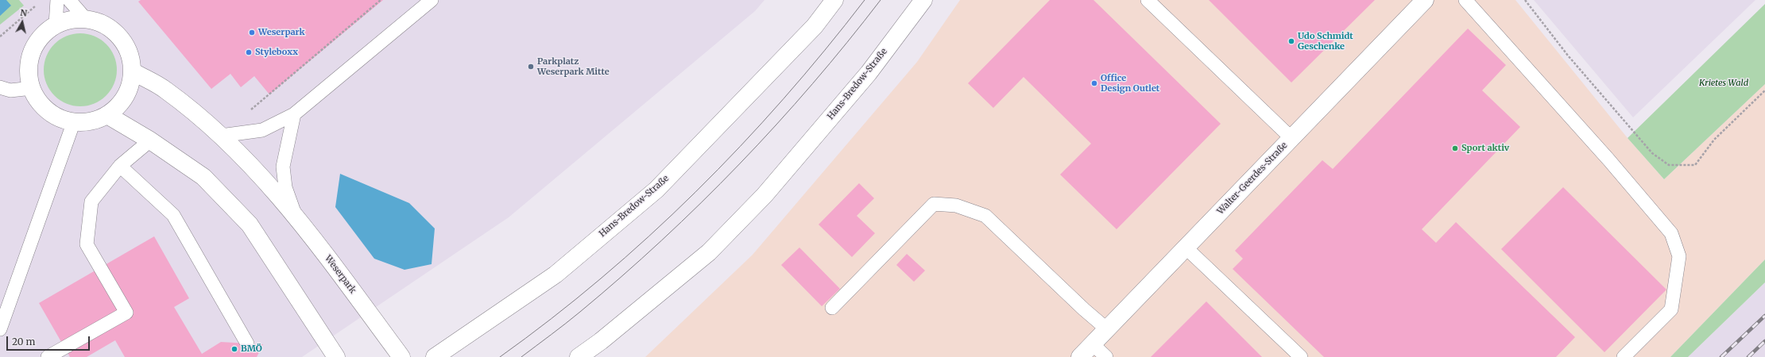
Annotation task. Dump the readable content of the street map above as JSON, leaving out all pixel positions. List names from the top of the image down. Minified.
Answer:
{"streets":{"street":["Hans-Bredow-Straße","Walter-Geerdes-Straße","Weserpark"]},"parks":["Krietes Wald"],"places":["Weserpark","Udo Schmidt Geschenke","Styleboxx","Parkplatz Weserpark Mitte","Office Design Outlet","Sport aktiv","BMÖ"],"scale_bar":"20 m","north":"top"}
